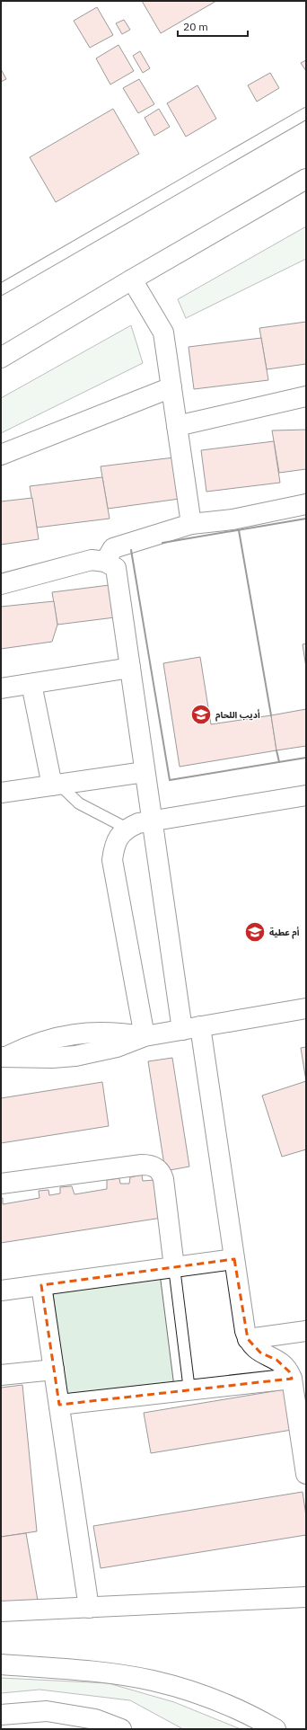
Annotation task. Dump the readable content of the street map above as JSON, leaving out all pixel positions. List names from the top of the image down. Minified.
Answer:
{"places":{"school or university":["أديب اللحام","أم عطية"]},"scale_bar":"20 m"}
